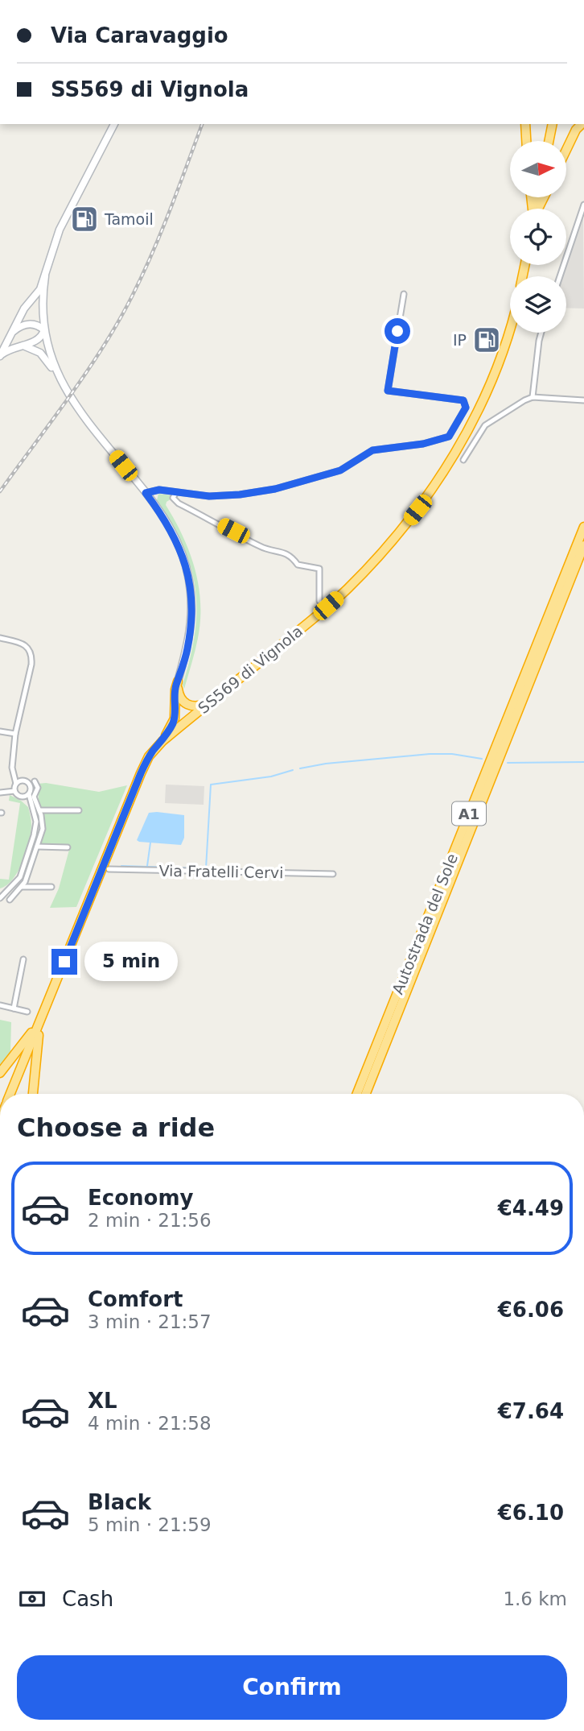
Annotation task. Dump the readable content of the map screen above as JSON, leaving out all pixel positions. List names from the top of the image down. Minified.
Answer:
{"streets":{"highway":["SS569 di Vignola","A1","Autostrada del Sole"],"street":["Via Fratelli Cervi"]},"places":{"fuel station":["Tamoil","IP"]},"north":"right","page":{"banner":["Via Caravaggio","SS569 di Vignola"],"bubble":"5 min","heading":"Choose a ride","list":[{"name":"Economy","note":"2 min · 21:56","value":"€4.49"},{"name":"Comfort","note":"3 min · 21:57","value":"€6.06"},{"name":"XL","note":"4 min · 21:58","value":"€7.64"},{"name":"Black","note":"5 min · 21:59","value":"€6.10"}],"pay":["Cash","1.6 km"],"buttons":"Confirm"}}
